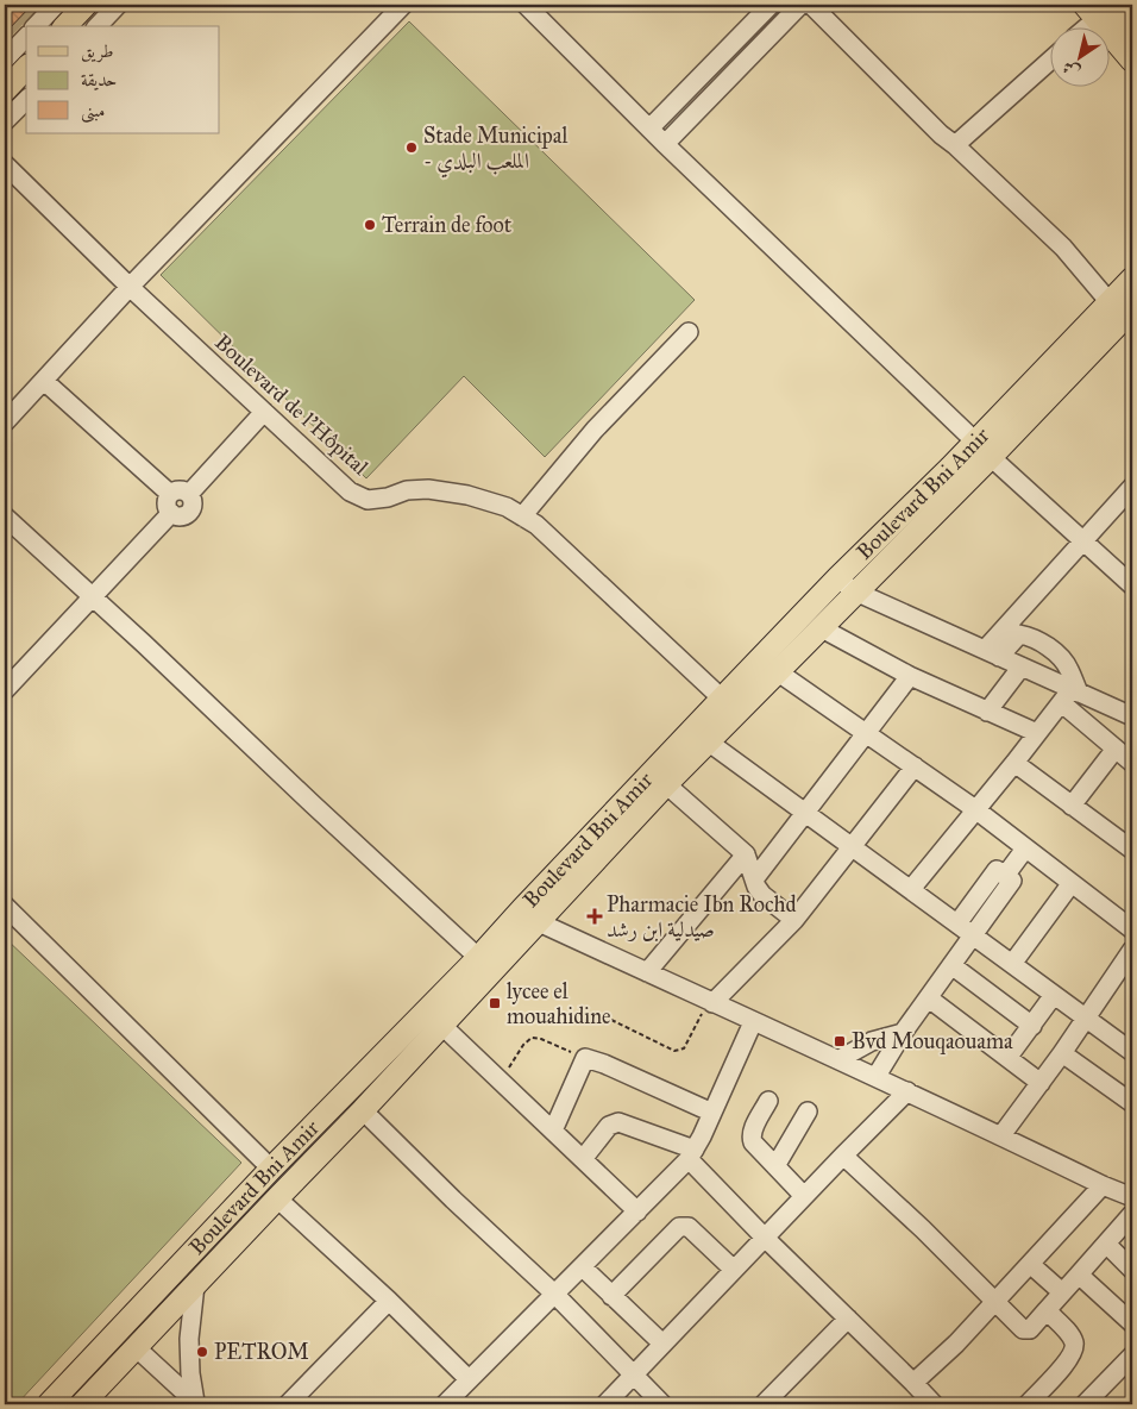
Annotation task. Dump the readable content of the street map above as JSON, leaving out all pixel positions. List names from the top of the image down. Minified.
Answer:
{"streets":{"main road":["Boulevard Bni Amir"],"street":["Boulevard de l'Hôpital"]},"crossings":[["Boulevard de l'Hôpital","Boulevard Bni Amir"]],"places":{"other":["Stade Municipal - الملعب البلدي","Terrain de foot","PETROM"],"health":["Pharmacie Ibn Rochd صيدلية ابن رشد"],"transit":["lycee el mouahidine","Bvd Mouqaouama"]},"legend":["طريق","حديقة","مبنى"],"north":"bottom left"}
